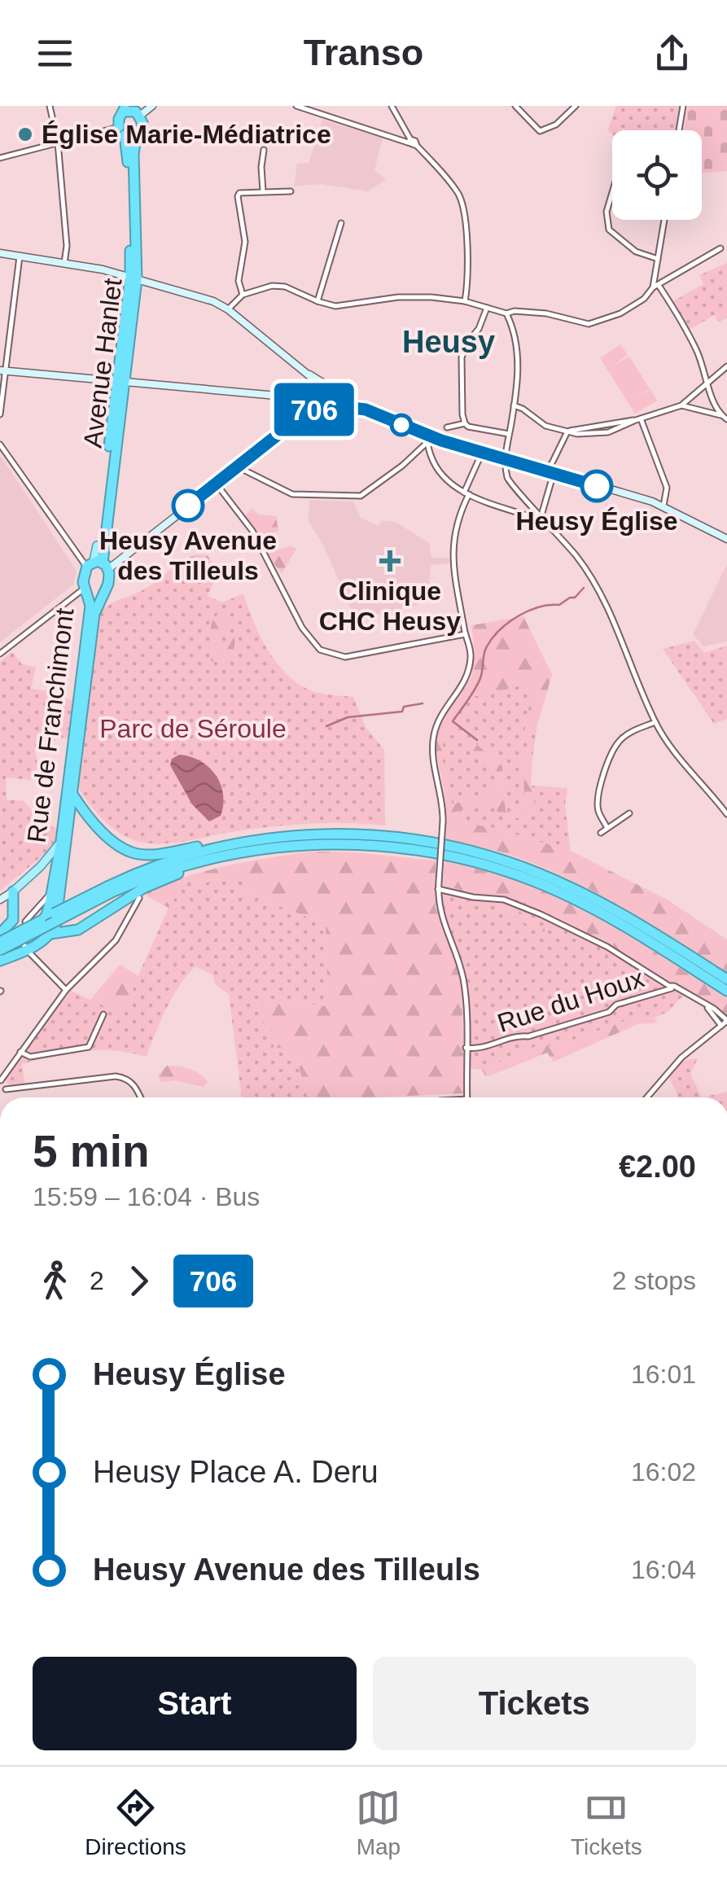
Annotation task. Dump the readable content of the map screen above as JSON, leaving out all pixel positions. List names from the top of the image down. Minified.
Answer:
{"streets":{"highway":["Avenue Hanlet","Rue de Franchimont"],"street":["Rue du Houx"]},"crossings":[["Avenue Hanlet","Rue de Franchimont"]],"districts":["Heusy"],"parks":["Parc de Séroule"],"places":{"other":["Église Marie-Médiatrice","Heusy Église","Heusy Avenue des Tilleuls"],"health":["Clinique CHC Heusy"]},"lines":["bus line 706"],"page":{"header":"Transo","on_map":"706","heading":["5 min","15:59 – 16:04 · Bus","€2.00"],"legs":["2","706","2 stops"],"list":[{"name":"Heusy Église","value":"16:01"},{"name":"Heusy Place A. Deru","value":"16:02"},{"name":"Heusy Avenue des Tilleuls","value":"16:04"}],"buttons":["Start","Tickets"],"tabs":["Directions","Map","Tickets"]}}
